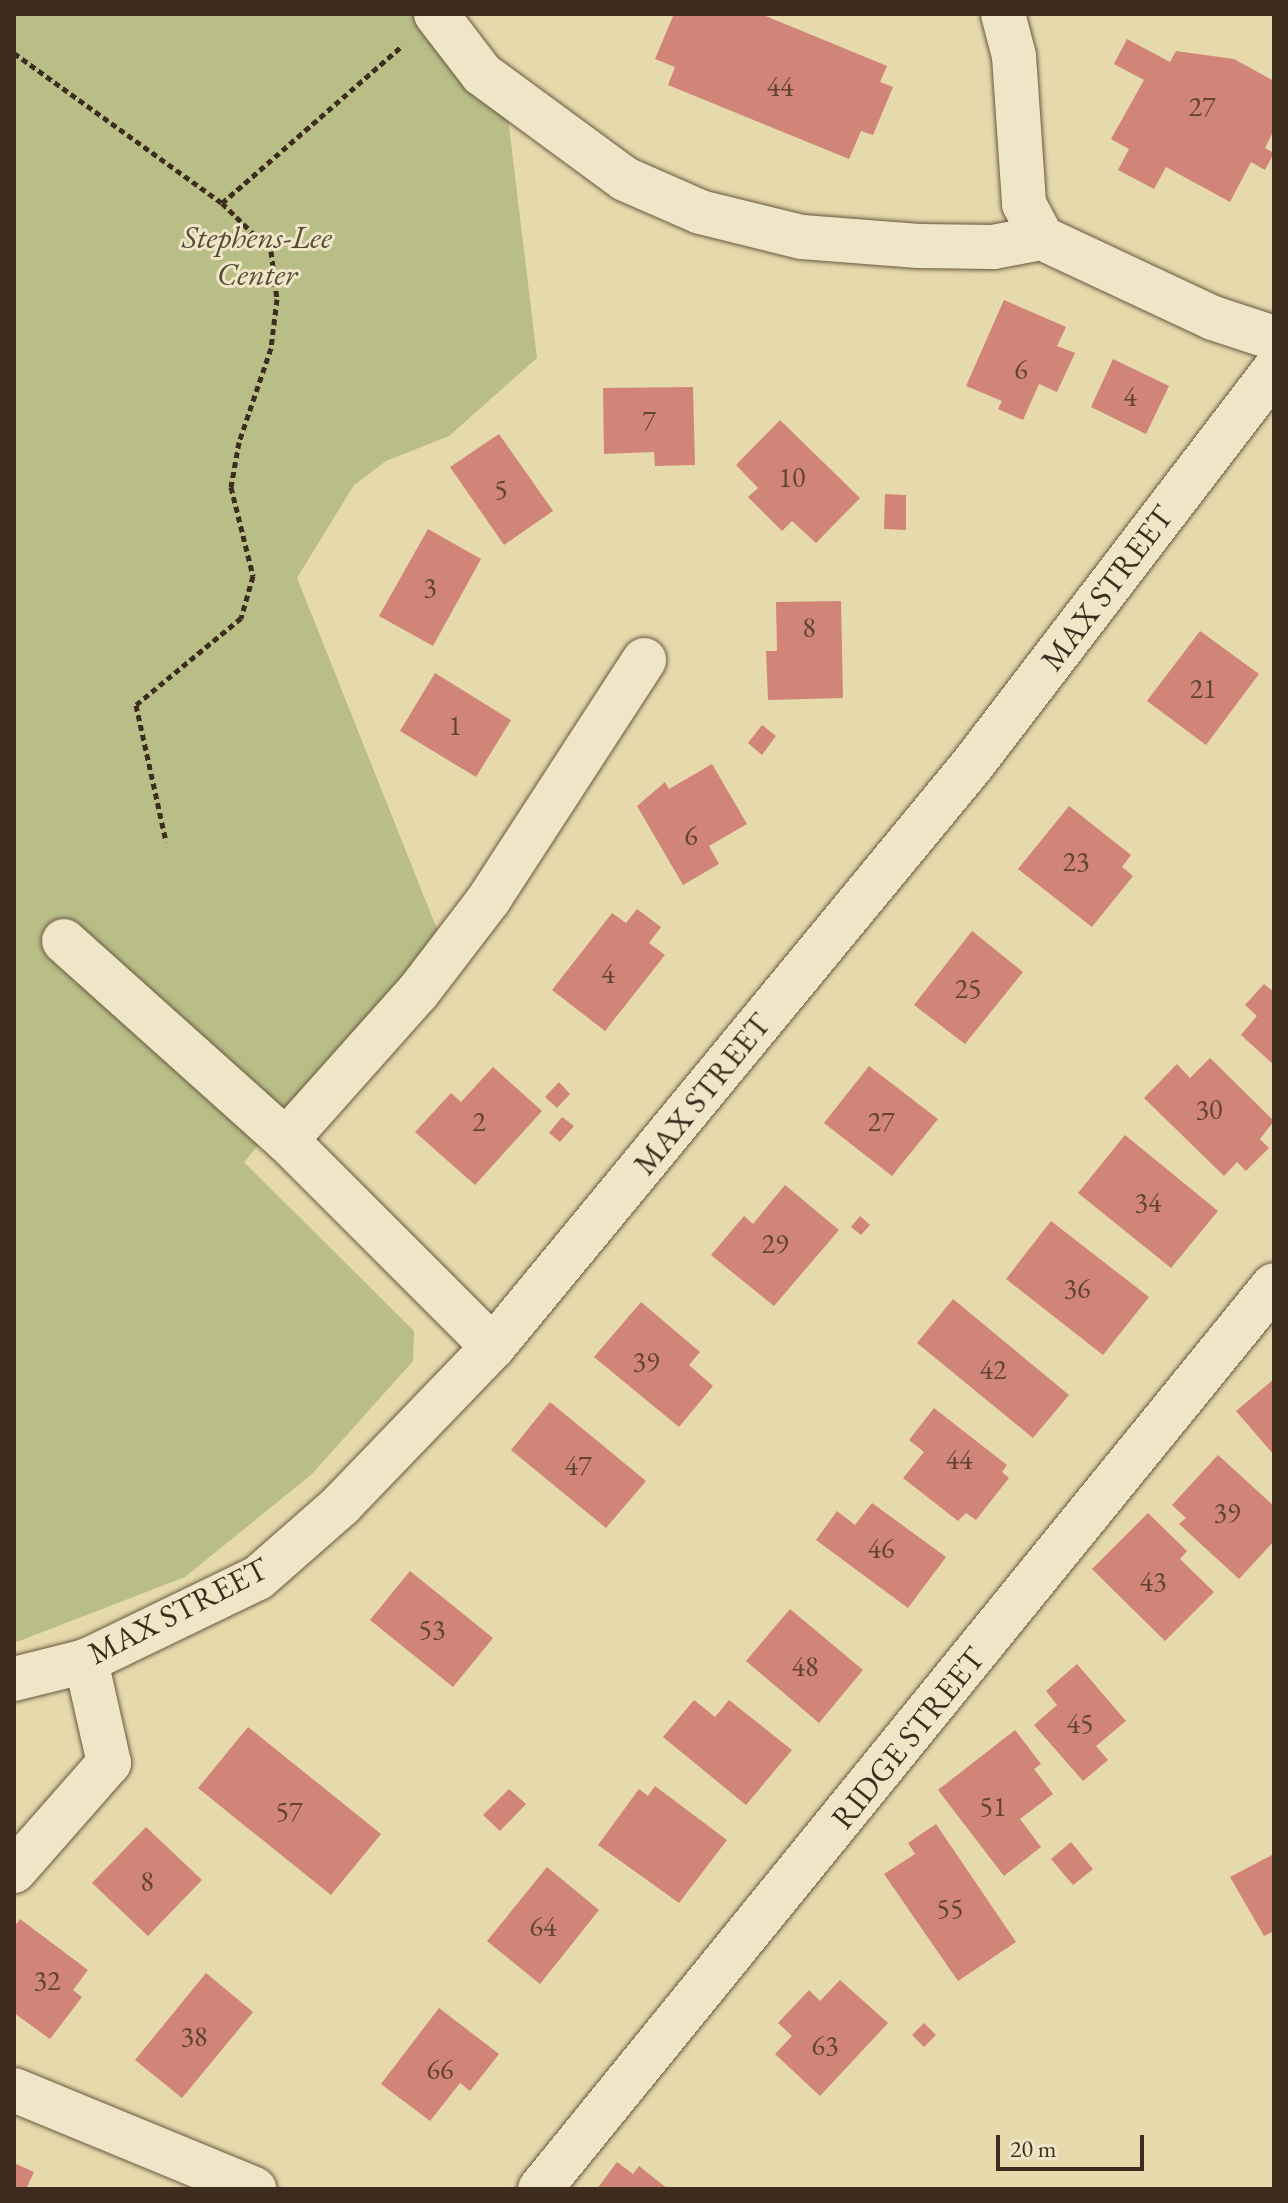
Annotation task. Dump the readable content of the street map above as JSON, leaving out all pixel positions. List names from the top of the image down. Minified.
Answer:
{"streets":{"street":["MAX STREET","RIDGE STREET"]},"parks":["Stephens-Lee Center"],"house_numbers":["44","27","6","4","7","10","5","3","8","21","1","6","23","4","25","30","2","27","34","29","36","39","42","44","47","39","46","43","53","48","45","51","57","8","55","64","32","38","63","66"],"scale_bar":"20 m"}
